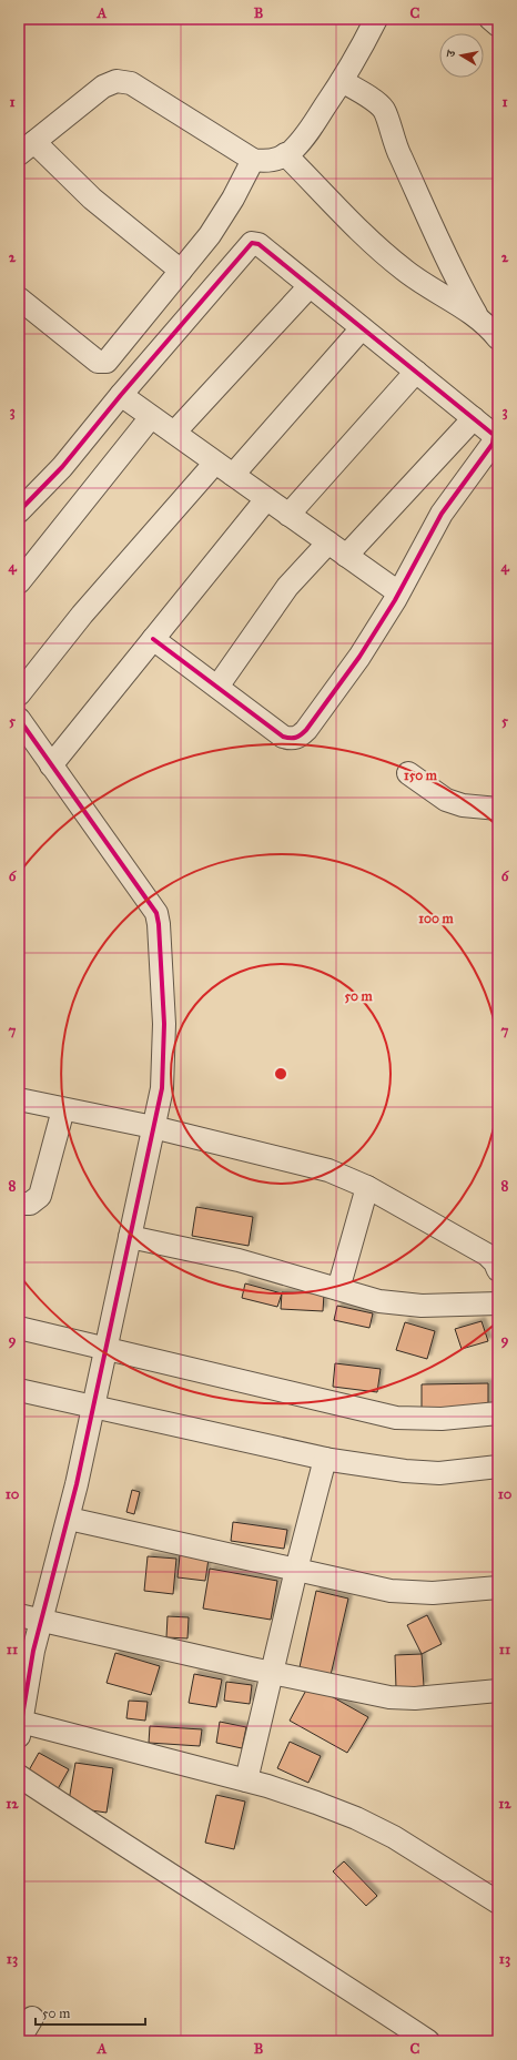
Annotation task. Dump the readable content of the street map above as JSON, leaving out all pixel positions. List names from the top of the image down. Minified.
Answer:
{"scale_bar":"50 m","north":"left","grid":{"columns":["A","B","C"],"rows":["1","2","3","4","5","6","7","8","9","10","11","12","13"]},"rings":["150 m","100 m","50 m"]}
